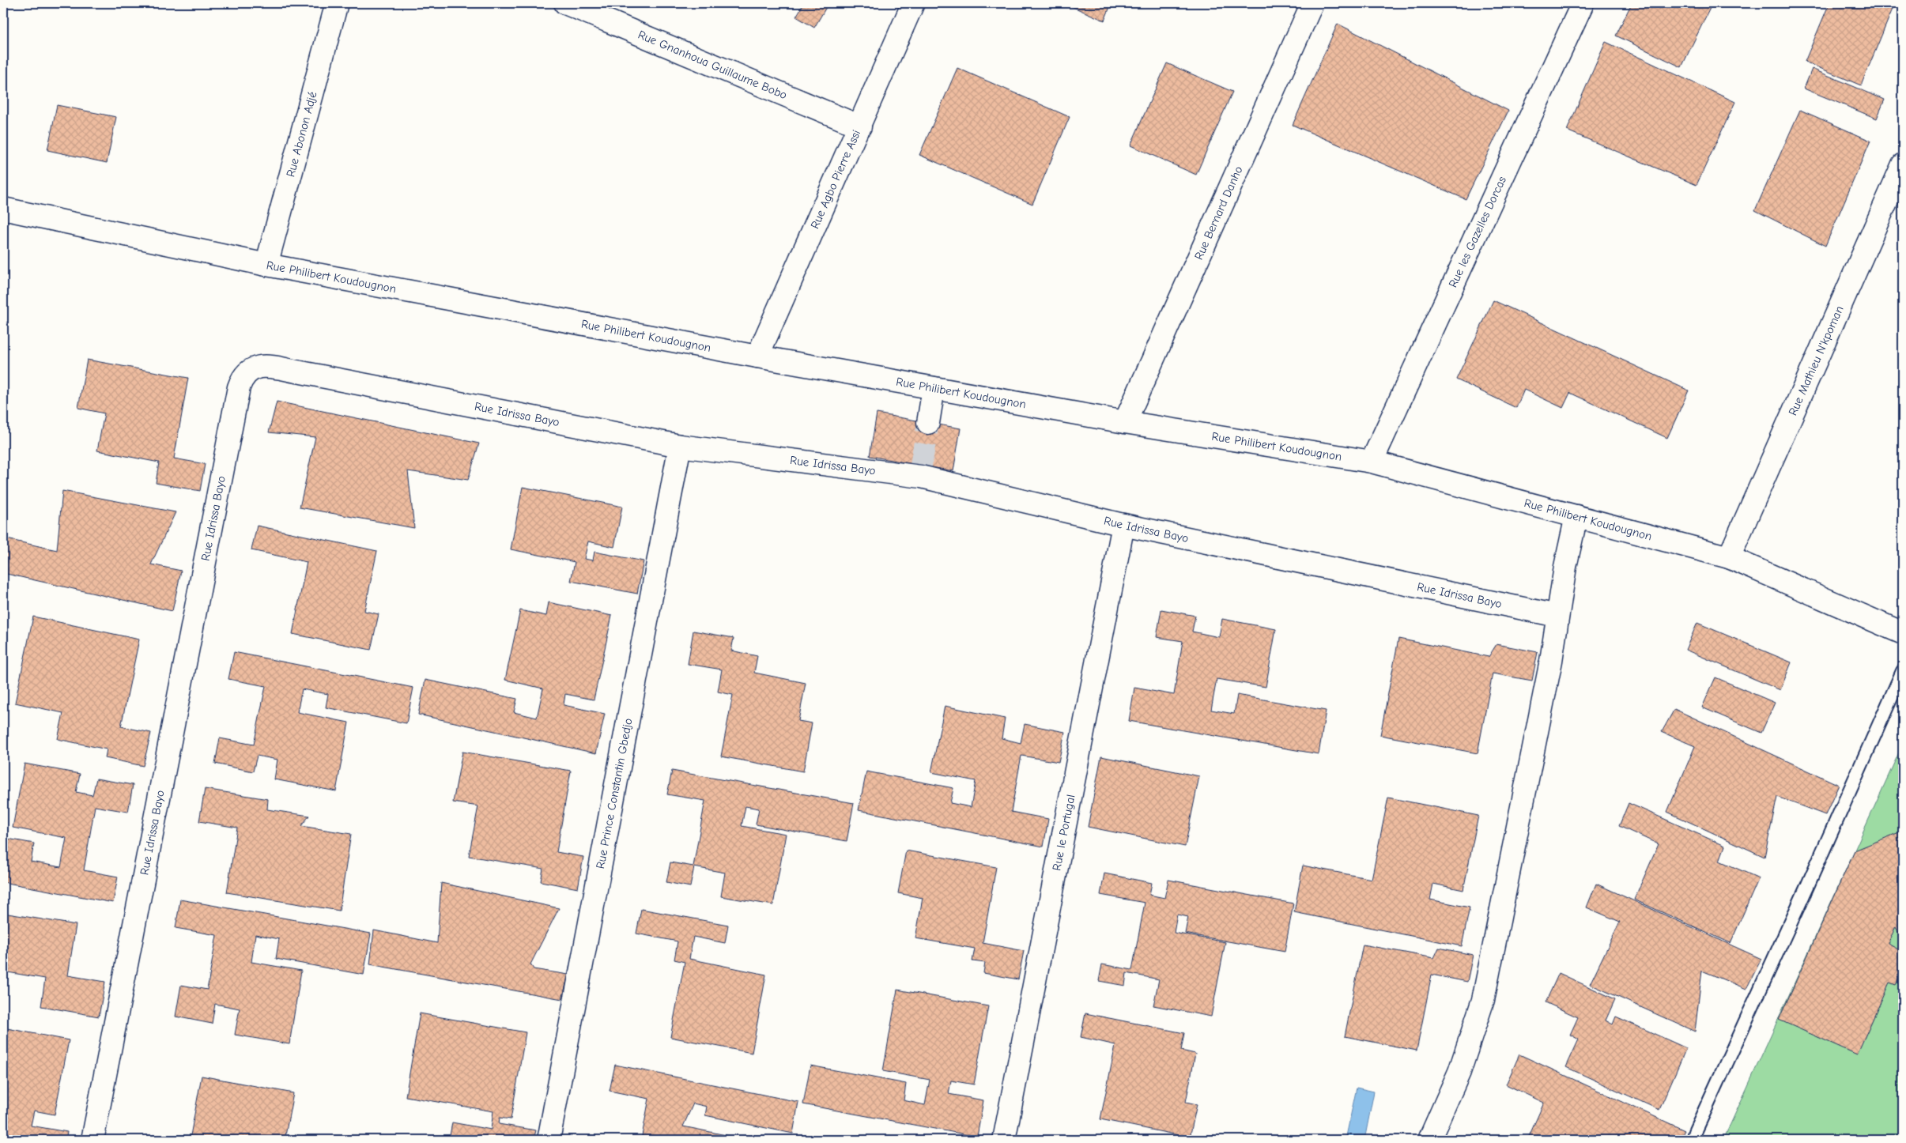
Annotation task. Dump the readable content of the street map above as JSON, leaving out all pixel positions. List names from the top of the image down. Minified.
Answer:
{"streets":{"street":["Rue Gnanhoua Guillaume Bobo","Rue Abonon Adjé","Rue Agbo Pierre Assi","Rue Bernard Danho","Rue les Gazelles Dorcas","Rue Philibert Koudougnon","Rue Mathieu N'kpoman","Rue Idrissa Bayo","Rue Prince Constantin Gbedjo","Rue le Portugal"]},"crossings":[["Rue Gnanhoua Guillaume Bobo","Rue Agbo Pierre Assi"],["Rue Abonon Adjé","Rue Philibert Koudougnon"],["Rue Agbo Pierre Assi","Rue Philibert Koudougnon"],["Rue Bernard Danho","Rue Philibert Koudougnon"],["Rue les Gazelles Dorcas","Rue Philibert Koudougnon"],["Rue Philibert Koudougnon","Rue Mathieu N'kpoman"],["Rue Idrissa Bayo","Rue Prince Constantin Gbedjo"],["Rue Idrissa Bayo","Rue le Portugal"]]}
